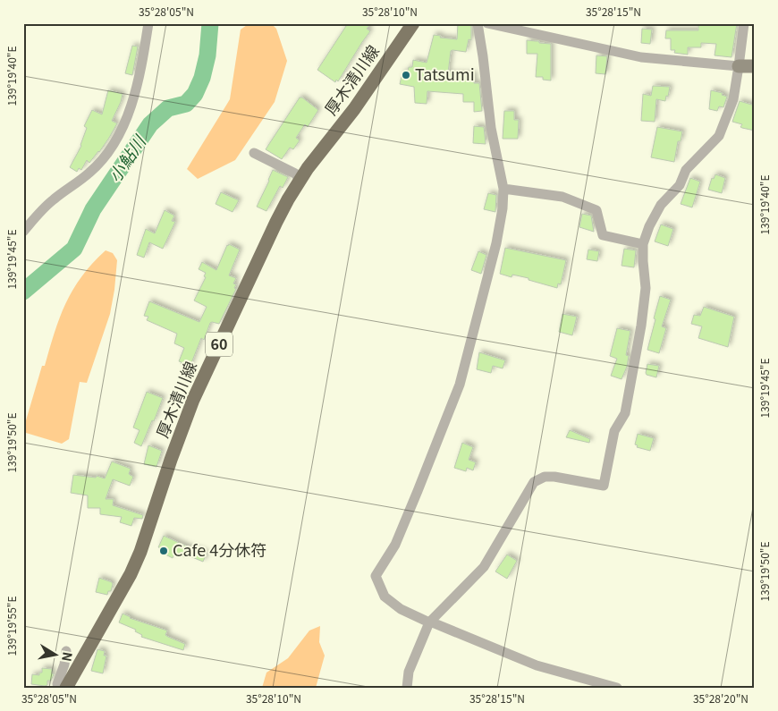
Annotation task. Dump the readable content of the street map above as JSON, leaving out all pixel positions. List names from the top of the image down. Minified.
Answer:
{"streets":{"main road":["厚木清川線","60"]},"water":["小鮎川"],"places":["Tatsumi","Cafe 4分休符"],"north":"right","coordinates":["35°28'05\"N","35°28'10\"N","35°28'15\"N","139°19'40\"E","139°19'45\"E","139°19'50\"E","139°19'55\"E","35°28'20\"N"]}
